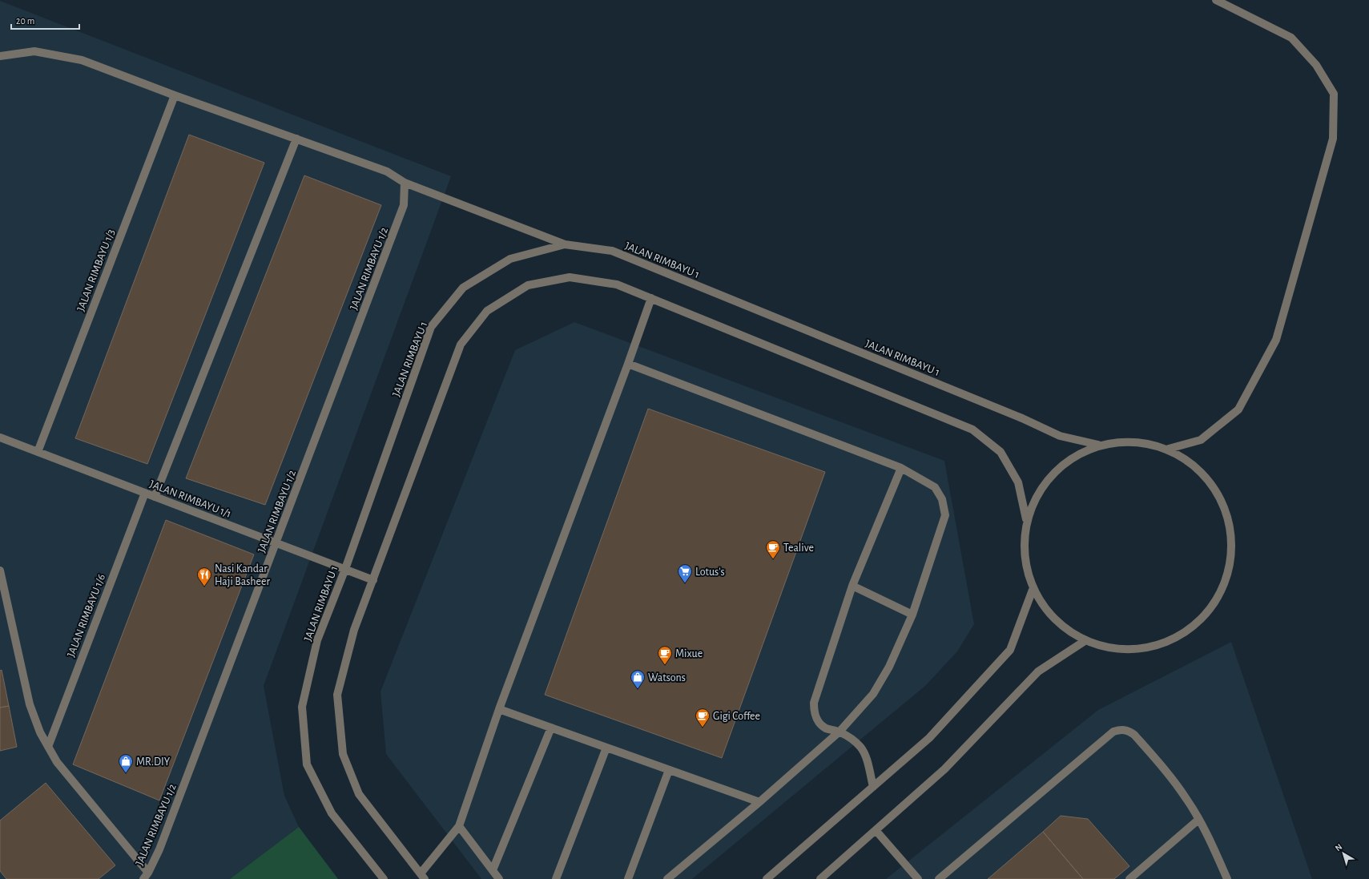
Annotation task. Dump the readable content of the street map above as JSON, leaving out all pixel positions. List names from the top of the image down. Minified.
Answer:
{"streets":{"street":["JALAN RIMBAYU 1","JALAN RIMBAYU 1/2","JALAN RIMBAYU 1/3","JALAN RIMBAYU 1/1","JALAN RIMBAYU 1/6"]},"crossings":[["JALAN RIMBAYU 1","JALAN RIMBAYU 1/1"],["JALAN RIMBAYU 1/2","JALAN RIMBAYU 1/1"],["JALAN RIMBAYU 1/3","JALAN RIMBAYU 1/1"],["JALAN RIMBAYU 1/1","JALAN RIMBAYU 1/6"]],"places":{"cafe":["Tealive","Mixue","Gigi Coffee"],"supermarket":["Lotus's"],"restaurant":["Nasi Kandar Haji Basheer"],"shop":["Watsons","MR.DIY"]},"scale_bar":"20 m","north":"top left"}
